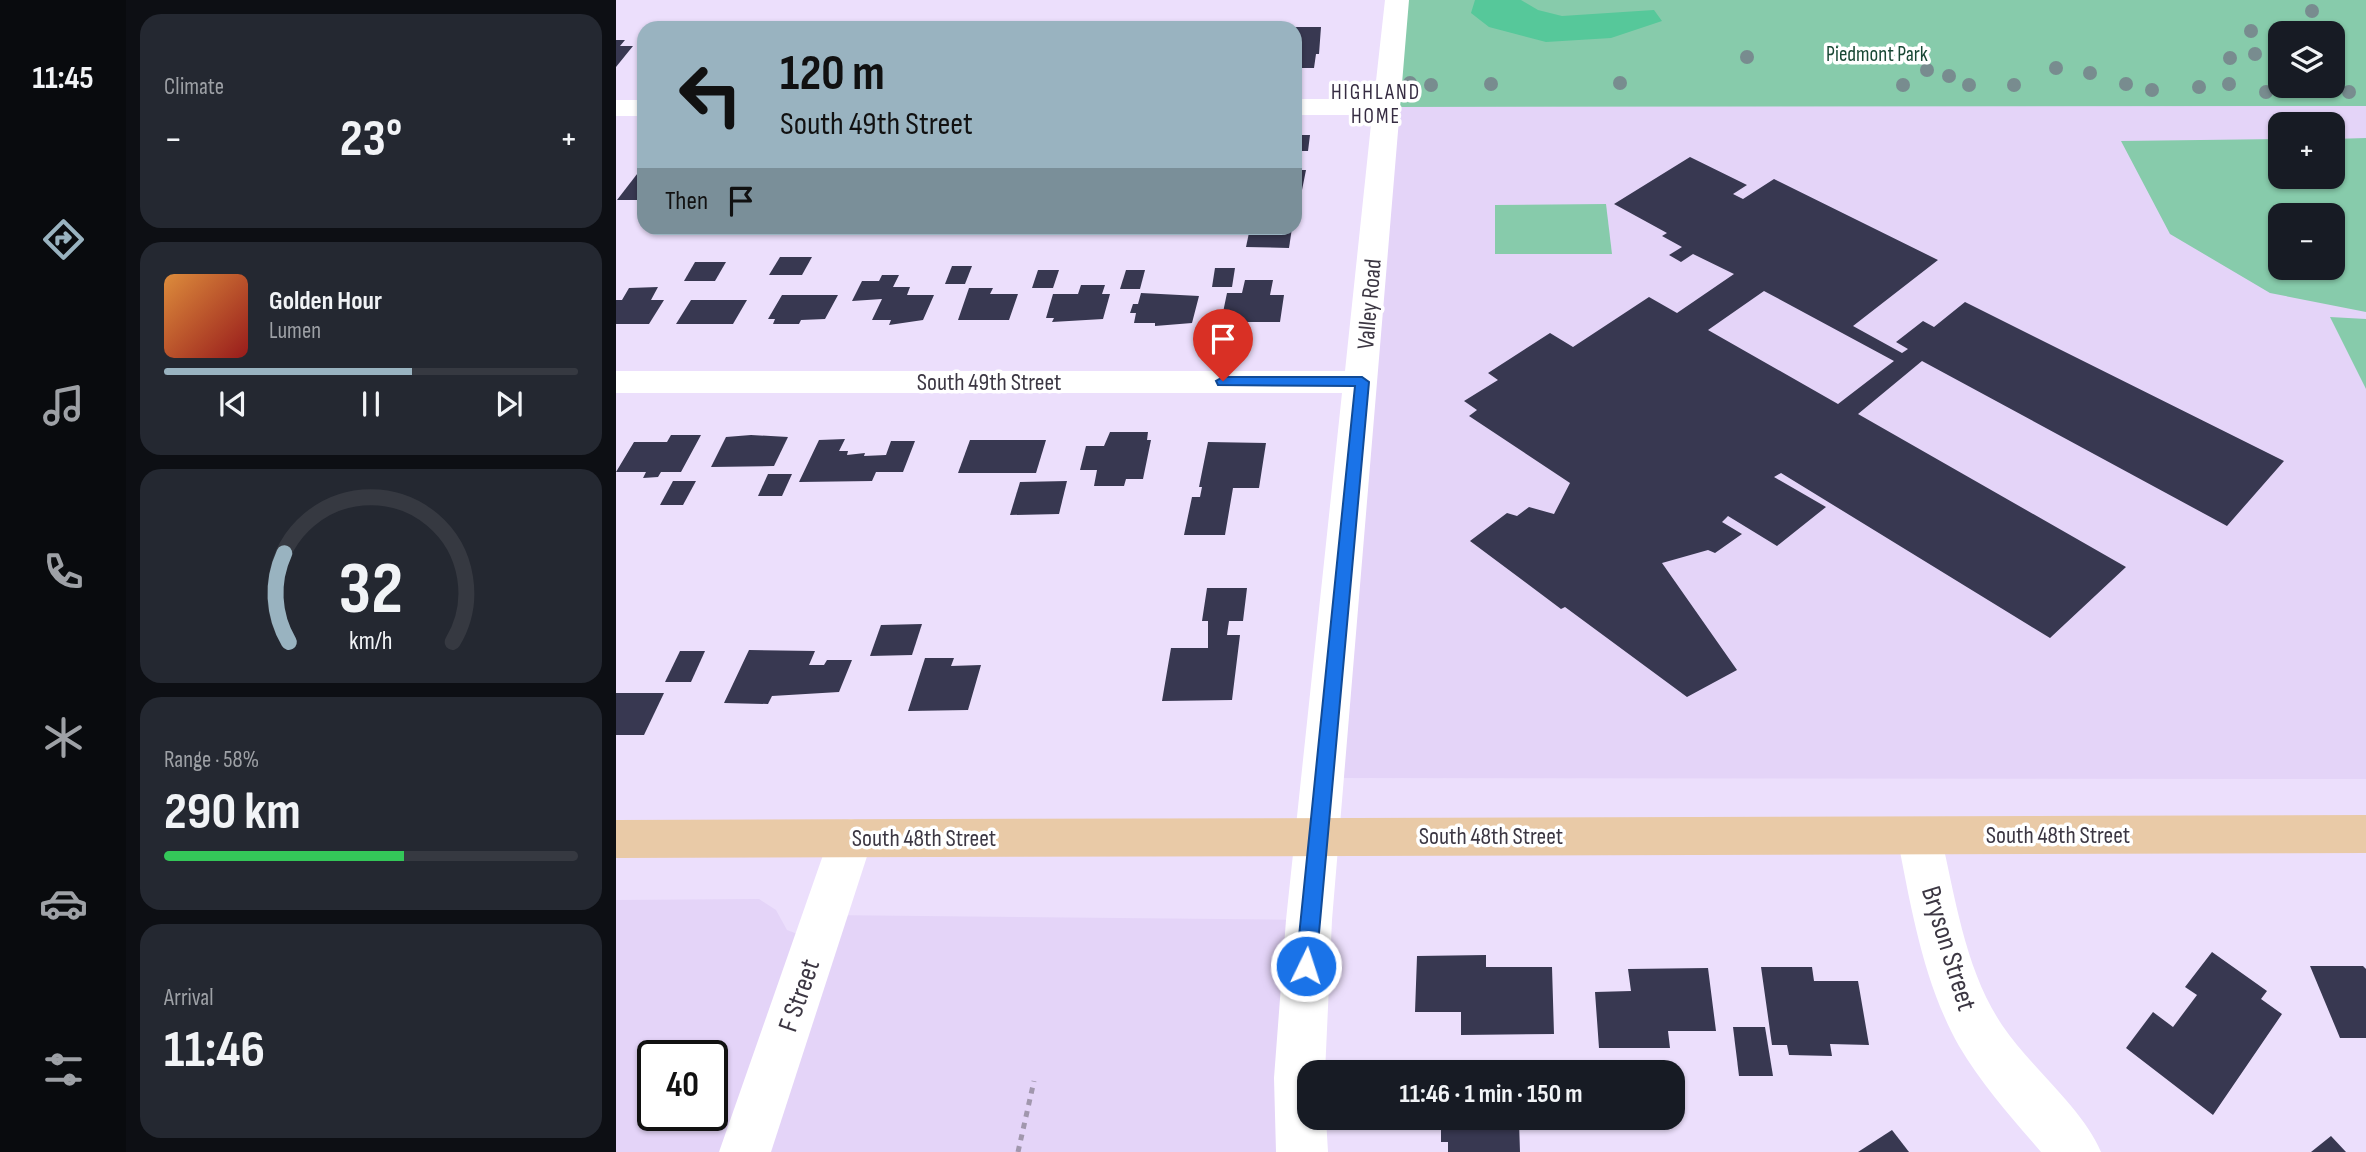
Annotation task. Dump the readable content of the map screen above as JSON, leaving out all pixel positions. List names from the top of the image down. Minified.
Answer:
{"streets":{"main road":["South 48th Street"],"street":["Valley Road","South 49th Street","Bryson Street","F Street"]},"crossings":[["Valley Road","South 49th Street"],["Valley Road","South 48th Street"],["South 48th Street","Bryson Street"],["South 48th Street","F Street"]],"districts":["HIGHLAND HOME"],"parks":["Piedmont Park"],"page":{"tabs":"11:45","tile":["Climate",["Range · 58%","290 km"],["Arrival","11:46"]],"map_buttons":["+","−"],"turn":["120 m","South 49th Street"],"heat":["−","23°","+"],"then":"Then","song":["Golden Hour","Lumen"],"limit":"40","trip":"11:46 · 1 min · 150 m","gauge":["32","km/h"]}}
